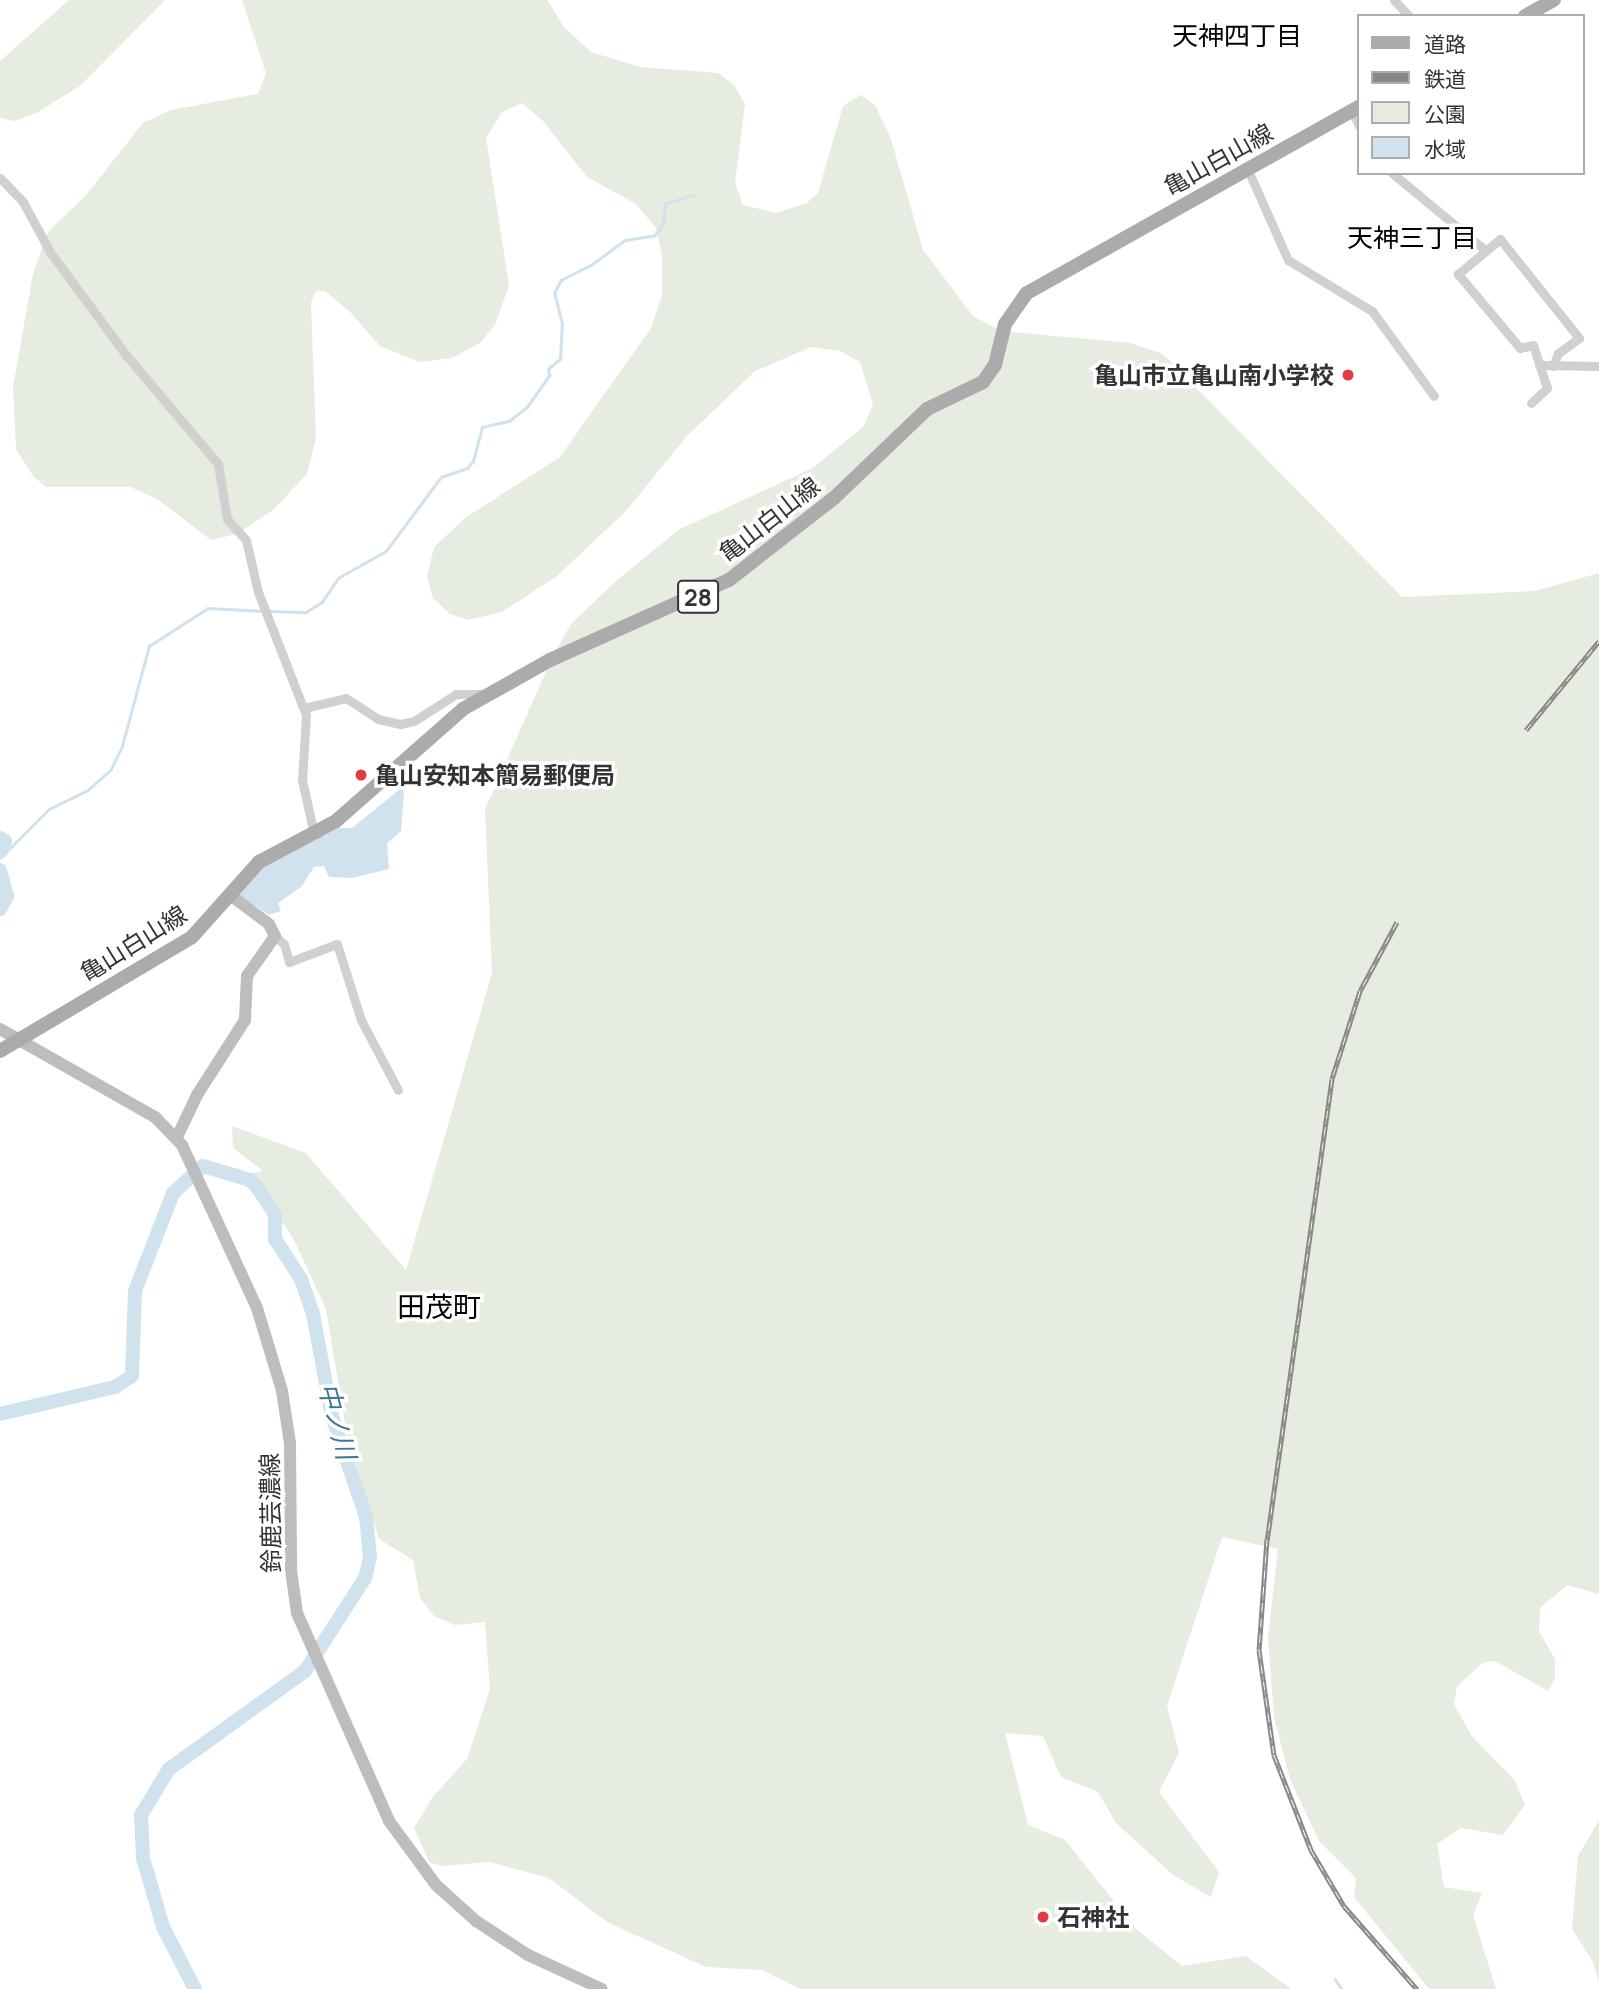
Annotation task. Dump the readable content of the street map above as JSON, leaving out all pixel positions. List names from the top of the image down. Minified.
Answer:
{"streets":{"main road":["亀山白山線","28","鈴鹿芸濃線"]},"crossings":[["亀山白山線","鈴鹿芸濃線"]],"districts":["天神四丁目","天神三丁目","田茂町"],"water":["中ノ川"],"places":["亀山市立亀山南小学校","亀山安知本簡易郵便局","石神社"],"legend":["道路","鉄道","公園","水域"]}
